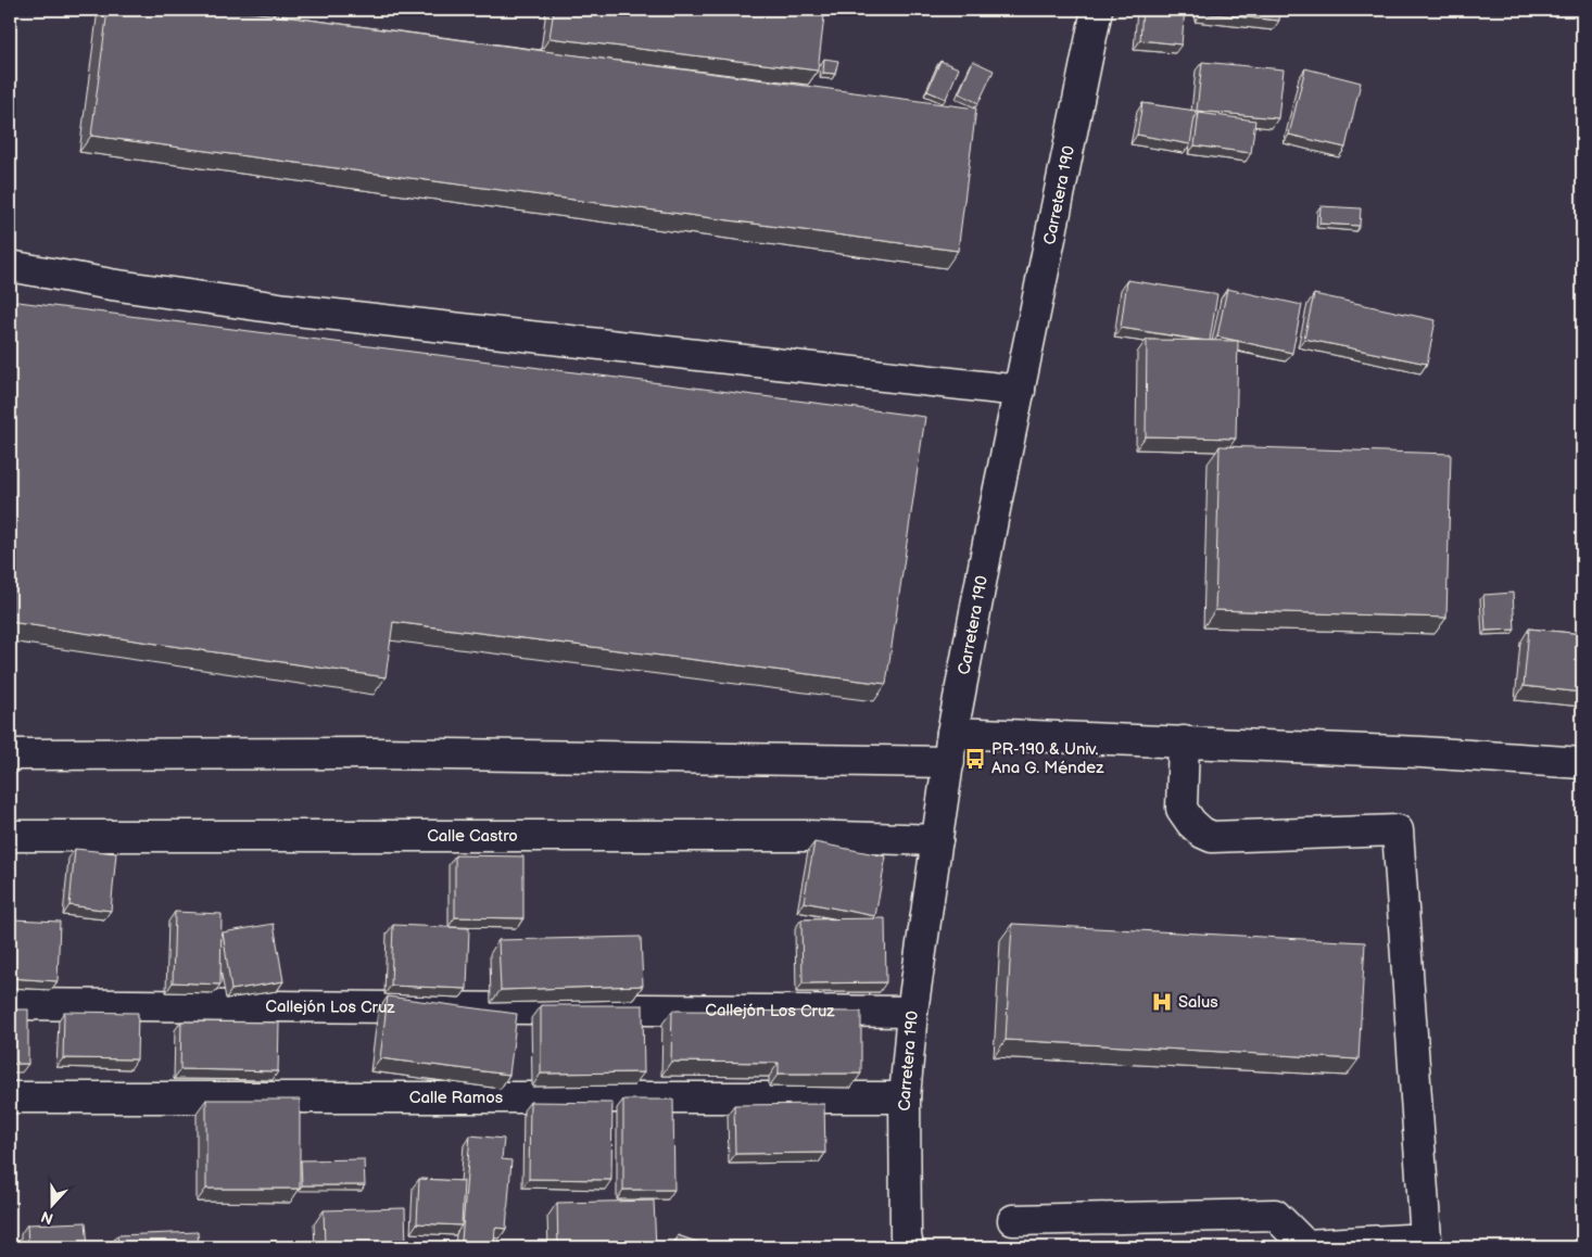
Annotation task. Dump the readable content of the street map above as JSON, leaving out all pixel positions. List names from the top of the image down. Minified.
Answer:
{"streets":{"street":["Carretera 190","Calle Castro","Callejón Los Cruz","Calle Ramos"]},"crossings":[["Carretera 190","Calle Castro"],["Carretera 190","Callejón Los Cruz"],["Carretera 190","Calle Ramos"]],"places":{"bus stop":["PR-190 & Univ. Ana G. Méndez"],"hospital":["Salus"]},"north":"bottom"}
